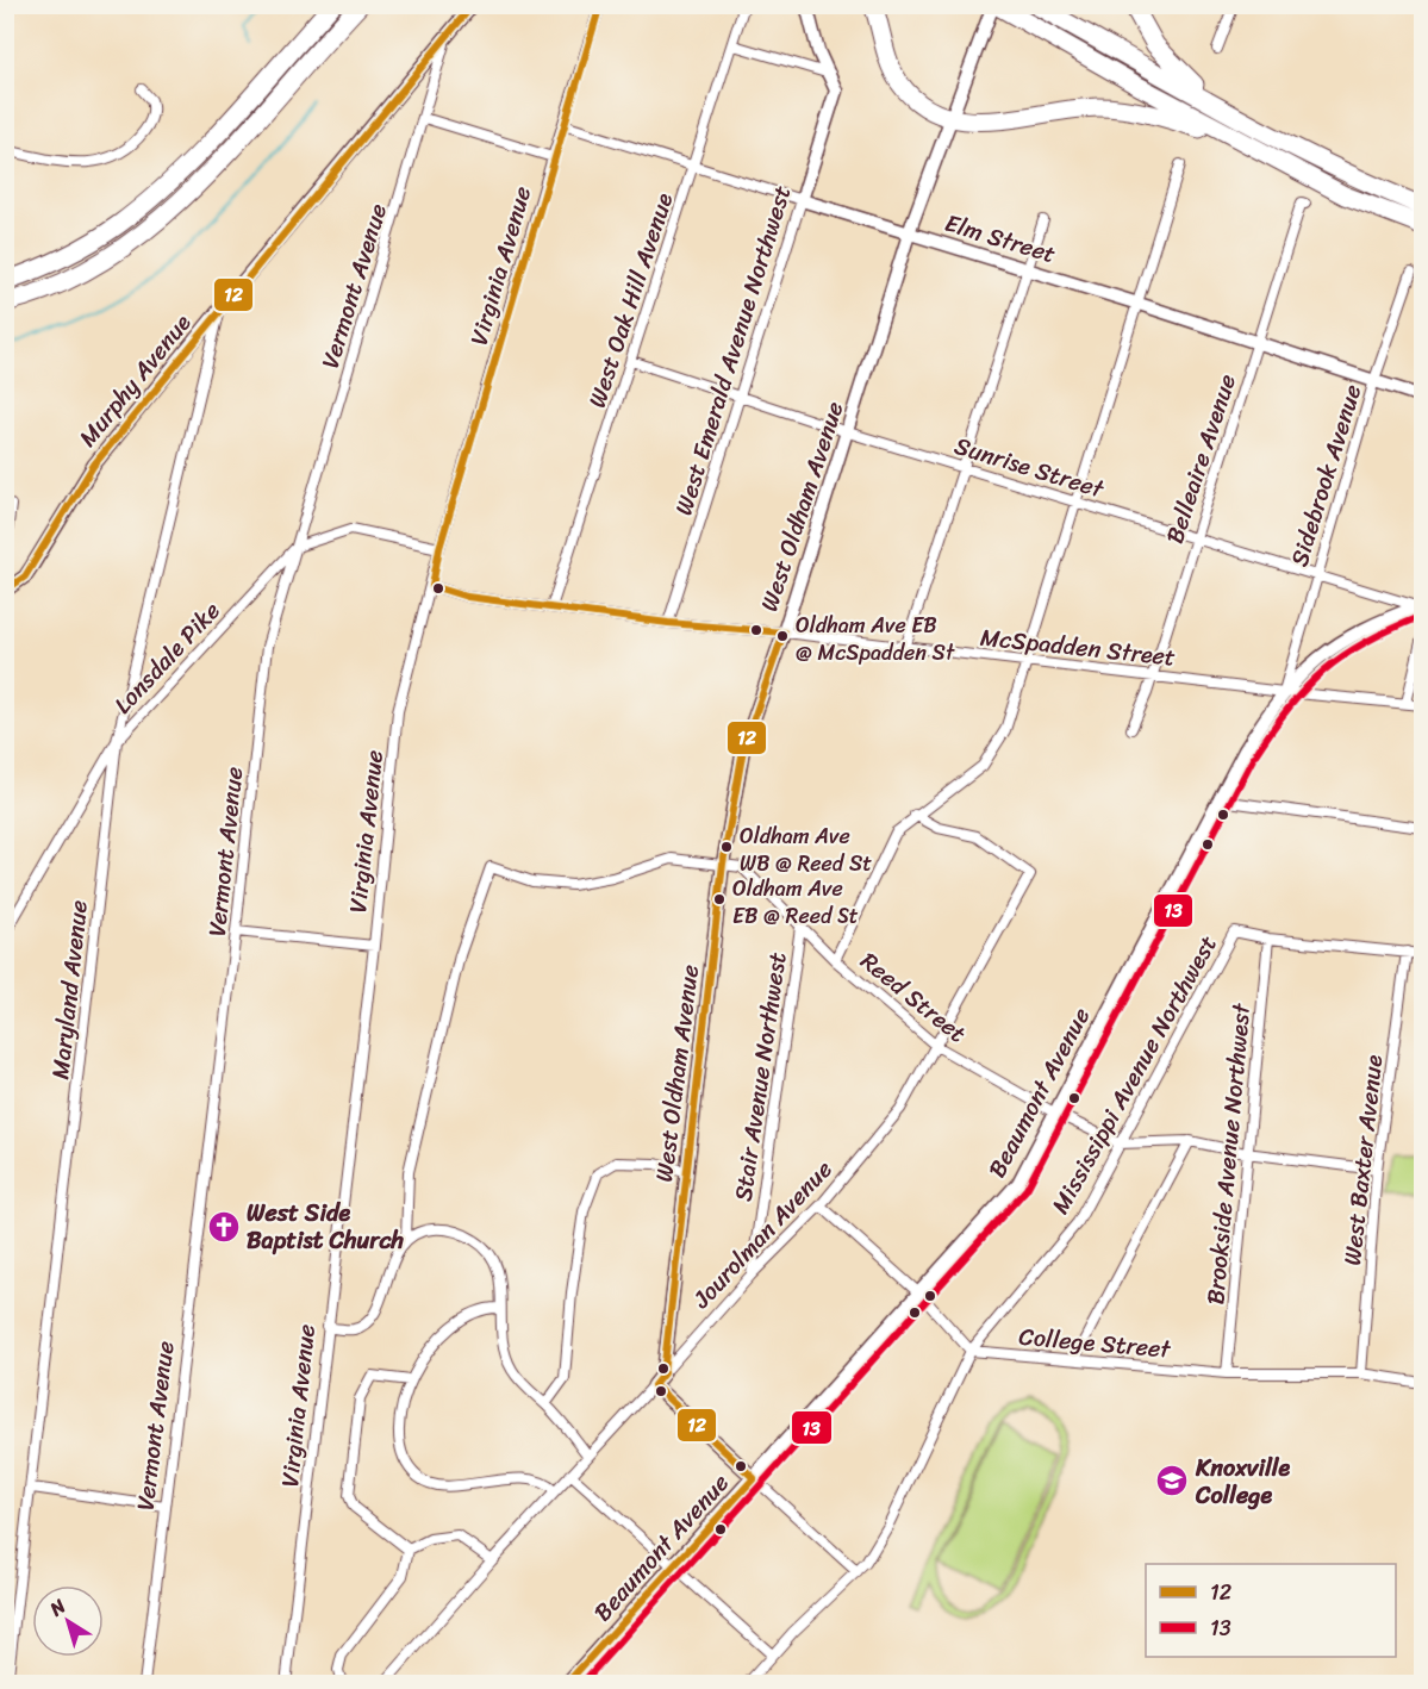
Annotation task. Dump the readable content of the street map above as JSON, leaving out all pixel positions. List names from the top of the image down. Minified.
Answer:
{"streets":{"street":["Elm Street","Virginia Avenue","Vermont Avenue","West Oak Hill Avenue","West Emerald Avenue Northwest","Murphy Avenue","Belleaire Avenue","Sunrise Street","Sidebrook Avenue","West Oldham Avenue","McSpadden Street","Lonsdale Pike","Maryland Avenue","Reed Street","Mississippi Avenue Northwest","Stair Avenue Northwest","Beaumont Avenue","Brookside Avenue Northwest","West Baxter Avenue","Jourolman Avenue","College Street"]},"crossings":[["Elm Street","Virginia Avenue"],["Elm Street","West Oak Hill Avenue"],["Elm Street","West Emerald Avenue Northwest"],["Elm Street","Belleaire Avenue"],["Elm Street","Sidebrook Avenue"],["Elm Street","West Oldham Avenue"],["Virginia Avenue","McSpadden Street"],["Virginia Avenue","Lonsdale Pike"],["Vermont Avenue","Murphy Avenue"],["Vermont Avenue","Lonsdale Pike"],["West Oak Hill Avenue","Sunrise Street"],["West Oak Hill Avenue","McSpadden Street"],["West Emerald Avenue Northwest","Sunrise Street"],["West Emerald Avenue Northwest","McSpadden Street"],["Murphy Avenue","Maryland Avenue"],["Belleaire Avenue","Sunrise Street"],["Belleaire Avenue","McSpadden Street"],["Sunrise Street","Sidebrook Avenue"],["Sunrise Street","West Oldham Avenue"],["Sunrise Street","Beaumont Avenue"],["Sidebrook Avenue","McSpadden Street"],["Sidebrook Avenue","Beaumont Avenue"],["West Oldham Avenue","McSpadden Street"],["West Oldham Avenue","Reed Street"],["West Oldham Avenue","Jourolman Avenue"],["McSpadden Street","Beaumont Avenue"],["Lonsdale Pike","Maryland Avenue"],["Reed Street","Mississippi Avenue Northwest"],["Reed Street","Stair Avenue Northwest"],["Reed Street","Beaumont Avenue"],["Reed Street","Brookside Avenue Northwest"],["Reed Street","West Baxter Avenue"],["Reed Street","Jourolman Avenue"],["Mississippi Avenue Northwest","Brookside Avenue Northwest"],["Mississippi Avenue Northwest","College Street"],["Stair Avenue Northwest","Jourolman Avenue"],["Brookside Avenue Northwest","College Street"],["West Baxter Avenue","College Street"]],"places":{"other":["Oldham Ave EB @ McSpadden St","Oldham Ave WB @ Reed St","Oldham Ave EB @ Reed St"],"church":["West Side Baptist Church"],"school or university":["Knoxville College"]},"lines":["transit line 12","transit line 13"],"legend":["12","13"],"north":"top left"}
